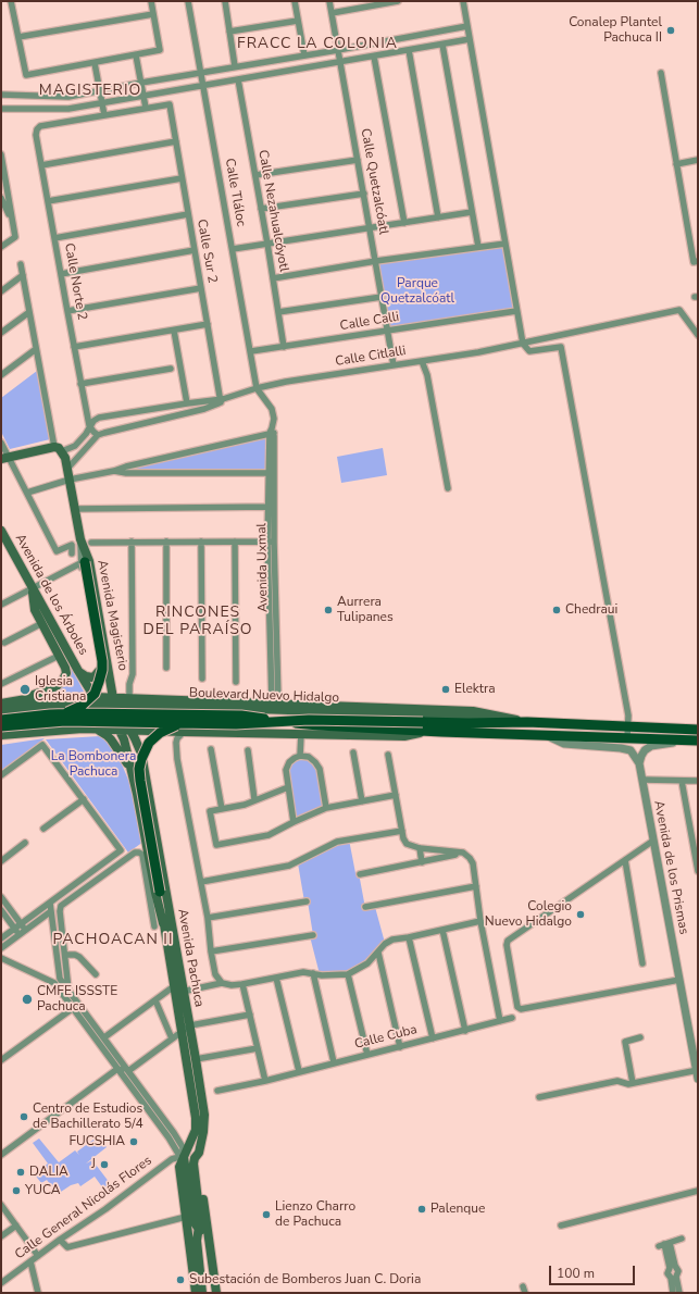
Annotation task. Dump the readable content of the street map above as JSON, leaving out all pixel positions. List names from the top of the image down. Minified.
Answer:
{"streets":{"main road":["Avenida de los Árboles","Avenida Magisterio","Boulevard Nuevo Hidalgo","Avenida Pachuca"],"street":["Calle Quetzalcóatl","Calle Tláloc","Calle Nezahualcóyotl","Calle Sur 2","Calle Norte 2","Calle Calli","Calle Citlalli","Avenida Uxmal","Avenida de los Prismas","Calle Cuba","Calle General Nicolás Flores"]},"crossings":[["Calle Quetzalcóatl","Calle Calli"],["Calle Quetzalcóatl","Calle Citlalli"],["Calle Tláloc","Calle Calli"],["Calle Tláloc","Calle Citlalli"],["Calle Tláloc","Avenida Uxmal"],["Calle Nezahualcóyotl","Calle Calli"],["Calle Sur 2","Calle Citlalli"],["Calle Citlalli","Avenida Uxmal"],["Avenida de los Árboles","Boulevard Nuevo Hidalgo"],["Avenida de los Árboles","Avenida Pachuca"],["Avenida Magisterio","Boulevard Nuevo Hidalgo"],["Avenida Magisterio","Avenida Pachuca"],["Boulevard Nuevo Hidalgo","Avenida Pachuca"],["Avenida Pachuca","Calle General Nicolás Flores"]],"districts":["FRACC LA COLONIA","MAGISTERIO","RINCONES DEL PARAÍSO","PACHOACAN II"],"parks":["Parque Quetzalcóatl","La Bombonera Pachuca"],"places":["Conalep Plantel Pachuca II","Aurrera Tulipanes","Chedraui","Iglesia Cristiana","Elektra","Colegio Nuevo Hidalgo","CMFE ISSSTE Pachuca","Centro de Estudios de Bachillerato 5/4","FUCSHIA","J","DALIA","YUCA","Palenque","Lienzo Charro de Pachuca","Subestación de Bomberos Juan C. Doria"],"scale_bar":"100 m"}
